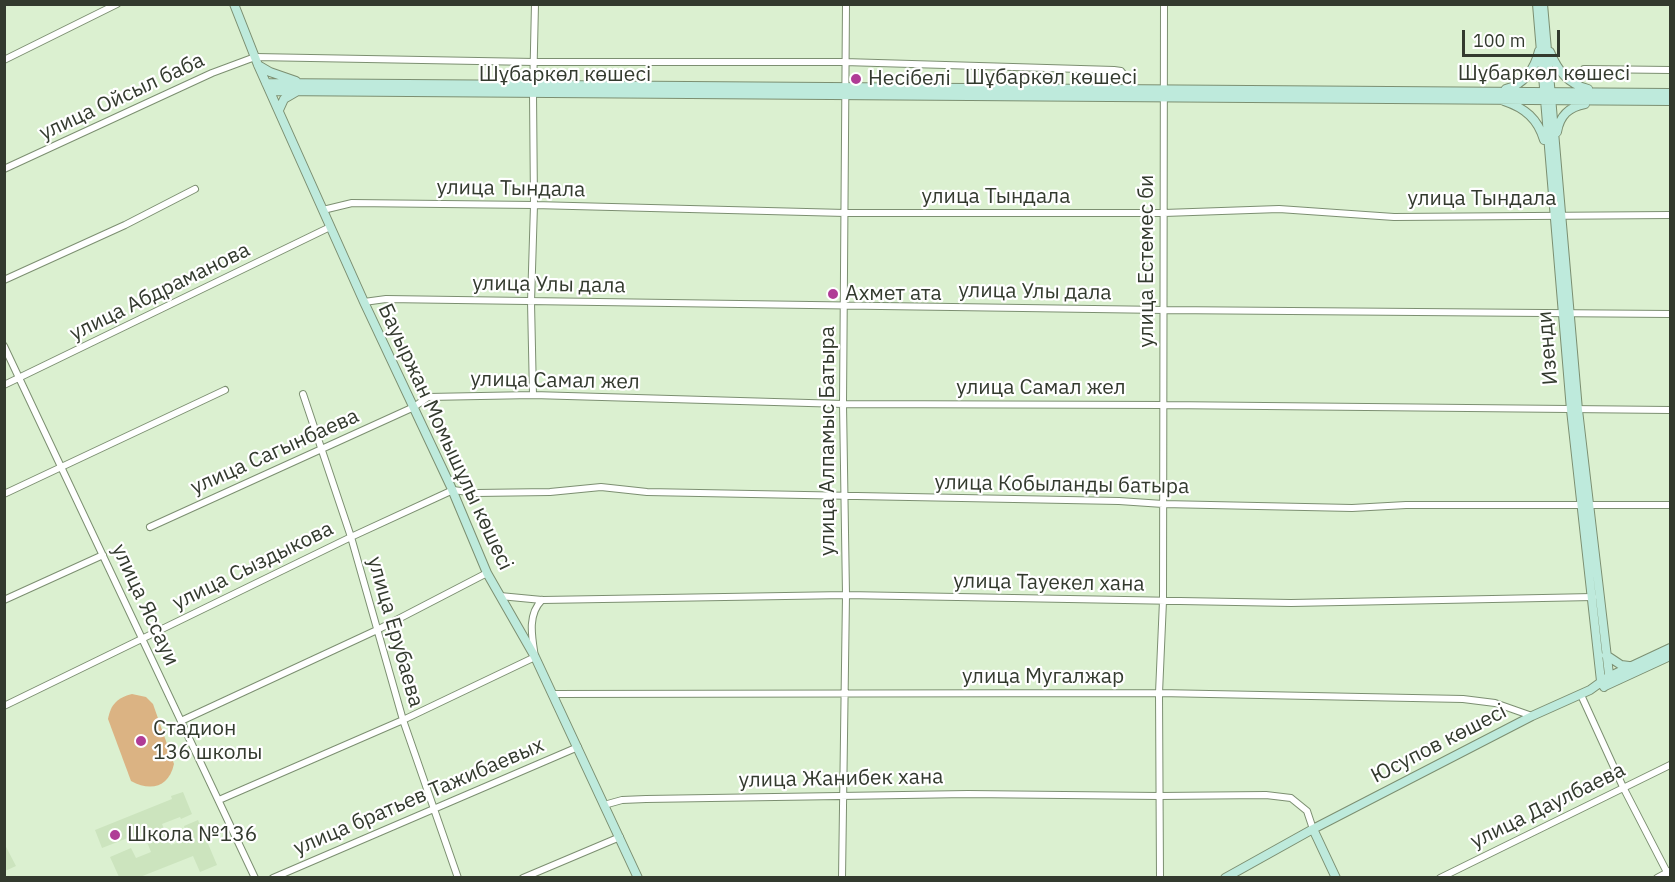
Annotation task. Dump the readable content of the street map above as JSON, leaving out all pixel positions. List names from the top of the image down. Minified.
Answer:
{"streets":{"street":["Шұбаркөл көшесі","улица Ойсыл баба","улица Тындала","улица Естемес би","улица Улы дала","улица Абдраманова","Изенди","улица Самал жел","Бауыржан Момышұлы көшесі","улица Алпамыс Батыра","улица Сагынбаева","улица Кобыланды батыра","улица Сыздыкова","улица Тауекел хана","улица Яссауи","улица Ерубаева","улица Мугалжар","Юсупов көшесі","улица Жанибек хана","улица братьев Тажибаевых","улица Даулбаева"]},"crossings":[["Шұбаркөл көшесі","улица Ойсыл баба"],["Шұбаркөл көшесі","улица Естемес би"],["Шұбаркөл көшесі","Изенди"],["Шұбаркөл көшесі","Бауыржан Момышұлы көшесі"],["Шұбаркөл көшесі","улица Алпамыс Батыра"],["улица Ойсыл баба","Бауыржан Момышұлы көшесі"],["улица Тындала","улица Естемес би"],["улица Тындала","Изенди"],["улица Тындала","Бауыржан Момышұлы көшесі"],["улица Тындала","улица Алпамыс Батыра"],["улица Естемес би","улица Улы дала"],["улица Естемес би","улица Самал жел"],["улица Естемес би","улица Кобыланды батыра"],["улица Естемес би","улица Тауекел хана"],["улица Естемес би","улица Мугалжар"],["улица Естемес би","улица Жанибек хана"],["улица Улы дала","Изенди"],["улица Улы дала","Бауыржан Момышұлы көшесі"],["улица Улы дала","улица Алпамыс Батыра"],["улица Абдраманова","Бауыржан Момышұлы көшесі"],["улица Абдраманова","улица Яссауи"],["Изенди","улица Самал жел"],["Изенди","улица Кобыланды батыра"],["Изенди","улица Тауекел хана"],["Изенди","Юсупов көшесі"],["улица Самал жел","Бауыржан Момышұлы көшесі"],["улица Самал жел","улица Алпамыс Батыра"],["улица Самал жел","улица Сагынбаева"],["Бауыржан Момышұлы көшесі","улица Сагынбаева"],["Бауыржан Момышұлы көшесі","улица Кобыланды батыра"],["Бауыржан Момышұлы көшесі","улица Сыздыкова"],["Бауыржан Момышұлы көшесі","улица Тауекел хана"],["Бауыржан Момышұлы көшесі","улица Мугалжар"],["Бауыржан Момышұлы көшесі","улица Жанибек хана"],["Бауыржан Момышұлы көшесі","улица братьев Тажибаевых"],["улица Алпамыс Батыра","улица Кобыланды батыра"],["улица Алпамыс Батыра","улица Тауекел хана"],["улица Алпамыс Батыра","улица Мугалжар"],["улица Алпамыс Батыра","улица Жанибек хана"],["улица Сагынбаева","улица Ерубаева"],["улица Кобыланды батыра","улица Сыздыкова"],["улица Сыздыкова","улица Яссауи"],["улица Сыздыкова","улица Ерубаева"],["улица Ерубаева","улица братьев Тажибаевых"],["улица Мугалжар","Юсупов көшесі"],["Юсупов көшесі","улица Жанибек хана"]],"places":["Несібелі","Ахмет ата","Стадион 136 школы","Школа №136"],"scale_bar":"100 m"}
